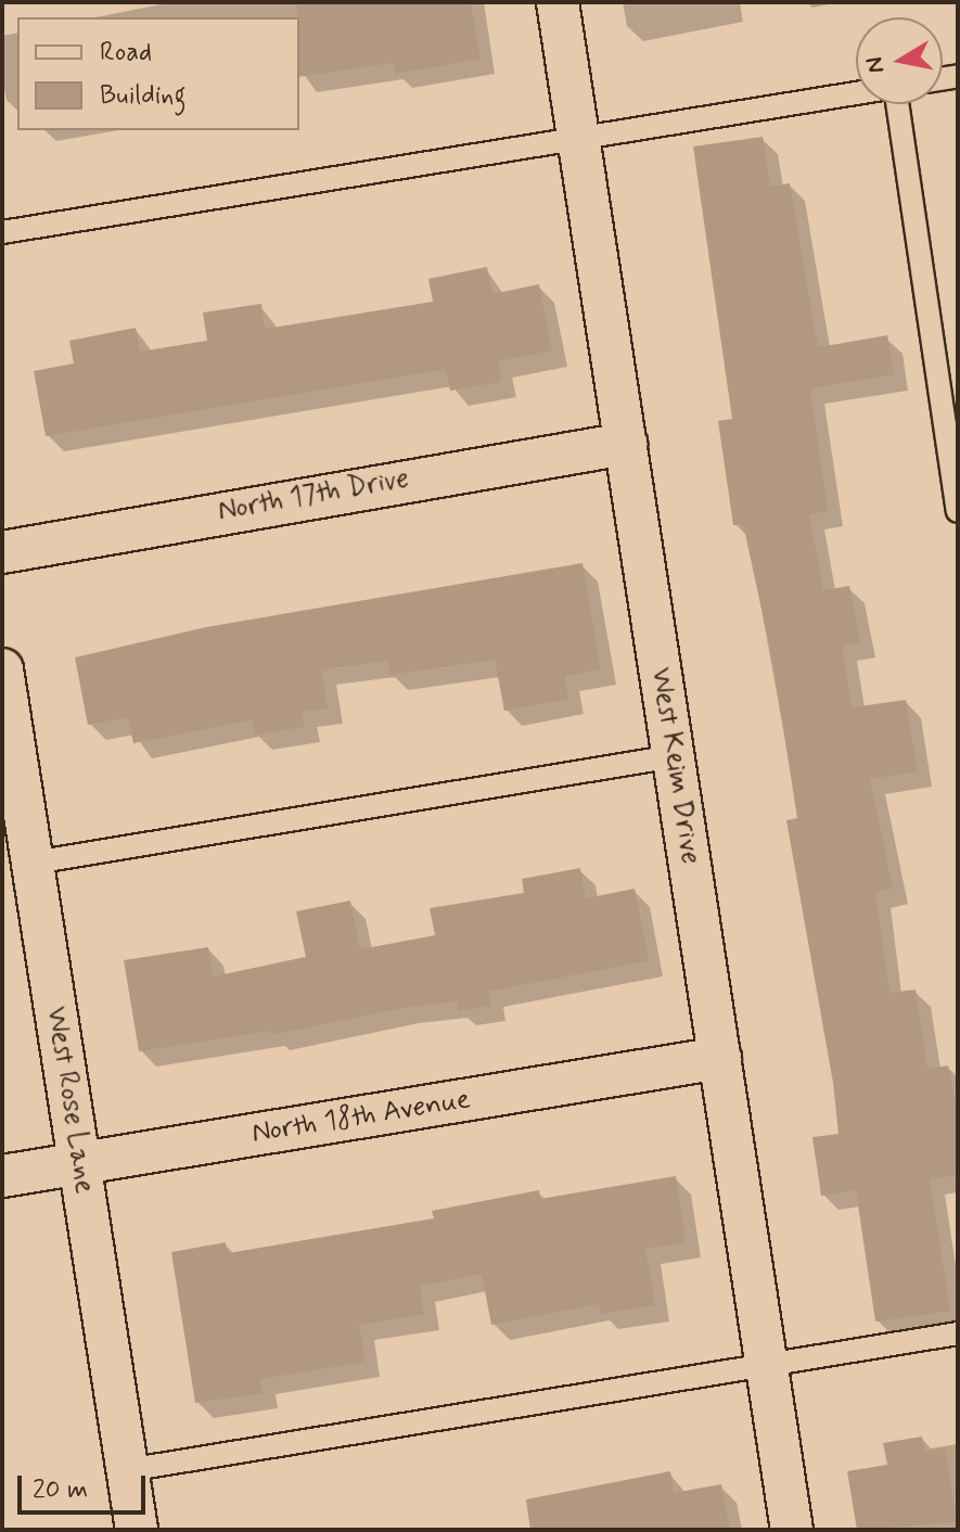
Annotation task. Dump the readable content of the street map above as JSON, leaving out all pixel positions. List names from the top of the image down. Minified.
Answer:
{"streets":{"street":["North 17th Drive","West Keim Drive","West Rose Lane","North 18th Avenue"]},"crossings":[["North 17th Drive","West Keim Drive"],["West Keim Drive","North 18th Avenue"],["West Rose Lane","North 18th Avenue"]],"legend":["Road","Building"],"scale_bar":"20 m","north":"left"}
